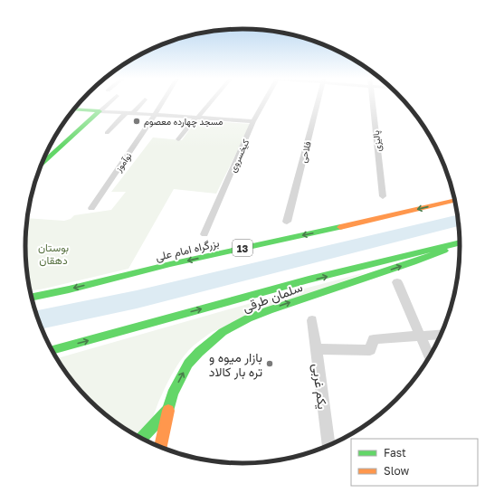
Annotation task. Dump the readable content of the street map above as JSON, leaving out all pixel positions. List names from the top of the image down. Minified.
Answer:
{"streets":{"main road":["13","بزرگراه امام علی","سلمان طرقی"],"street":["پالیزی","فلاحی","کیخسروی","نوآموز","یکم غربی"]},"parks":["بوستان دهقان"],"places":["مسجد چهارده معصوم","بازار میوه و تره بار کالاد"],"legend":["Fast","Slow"]}
